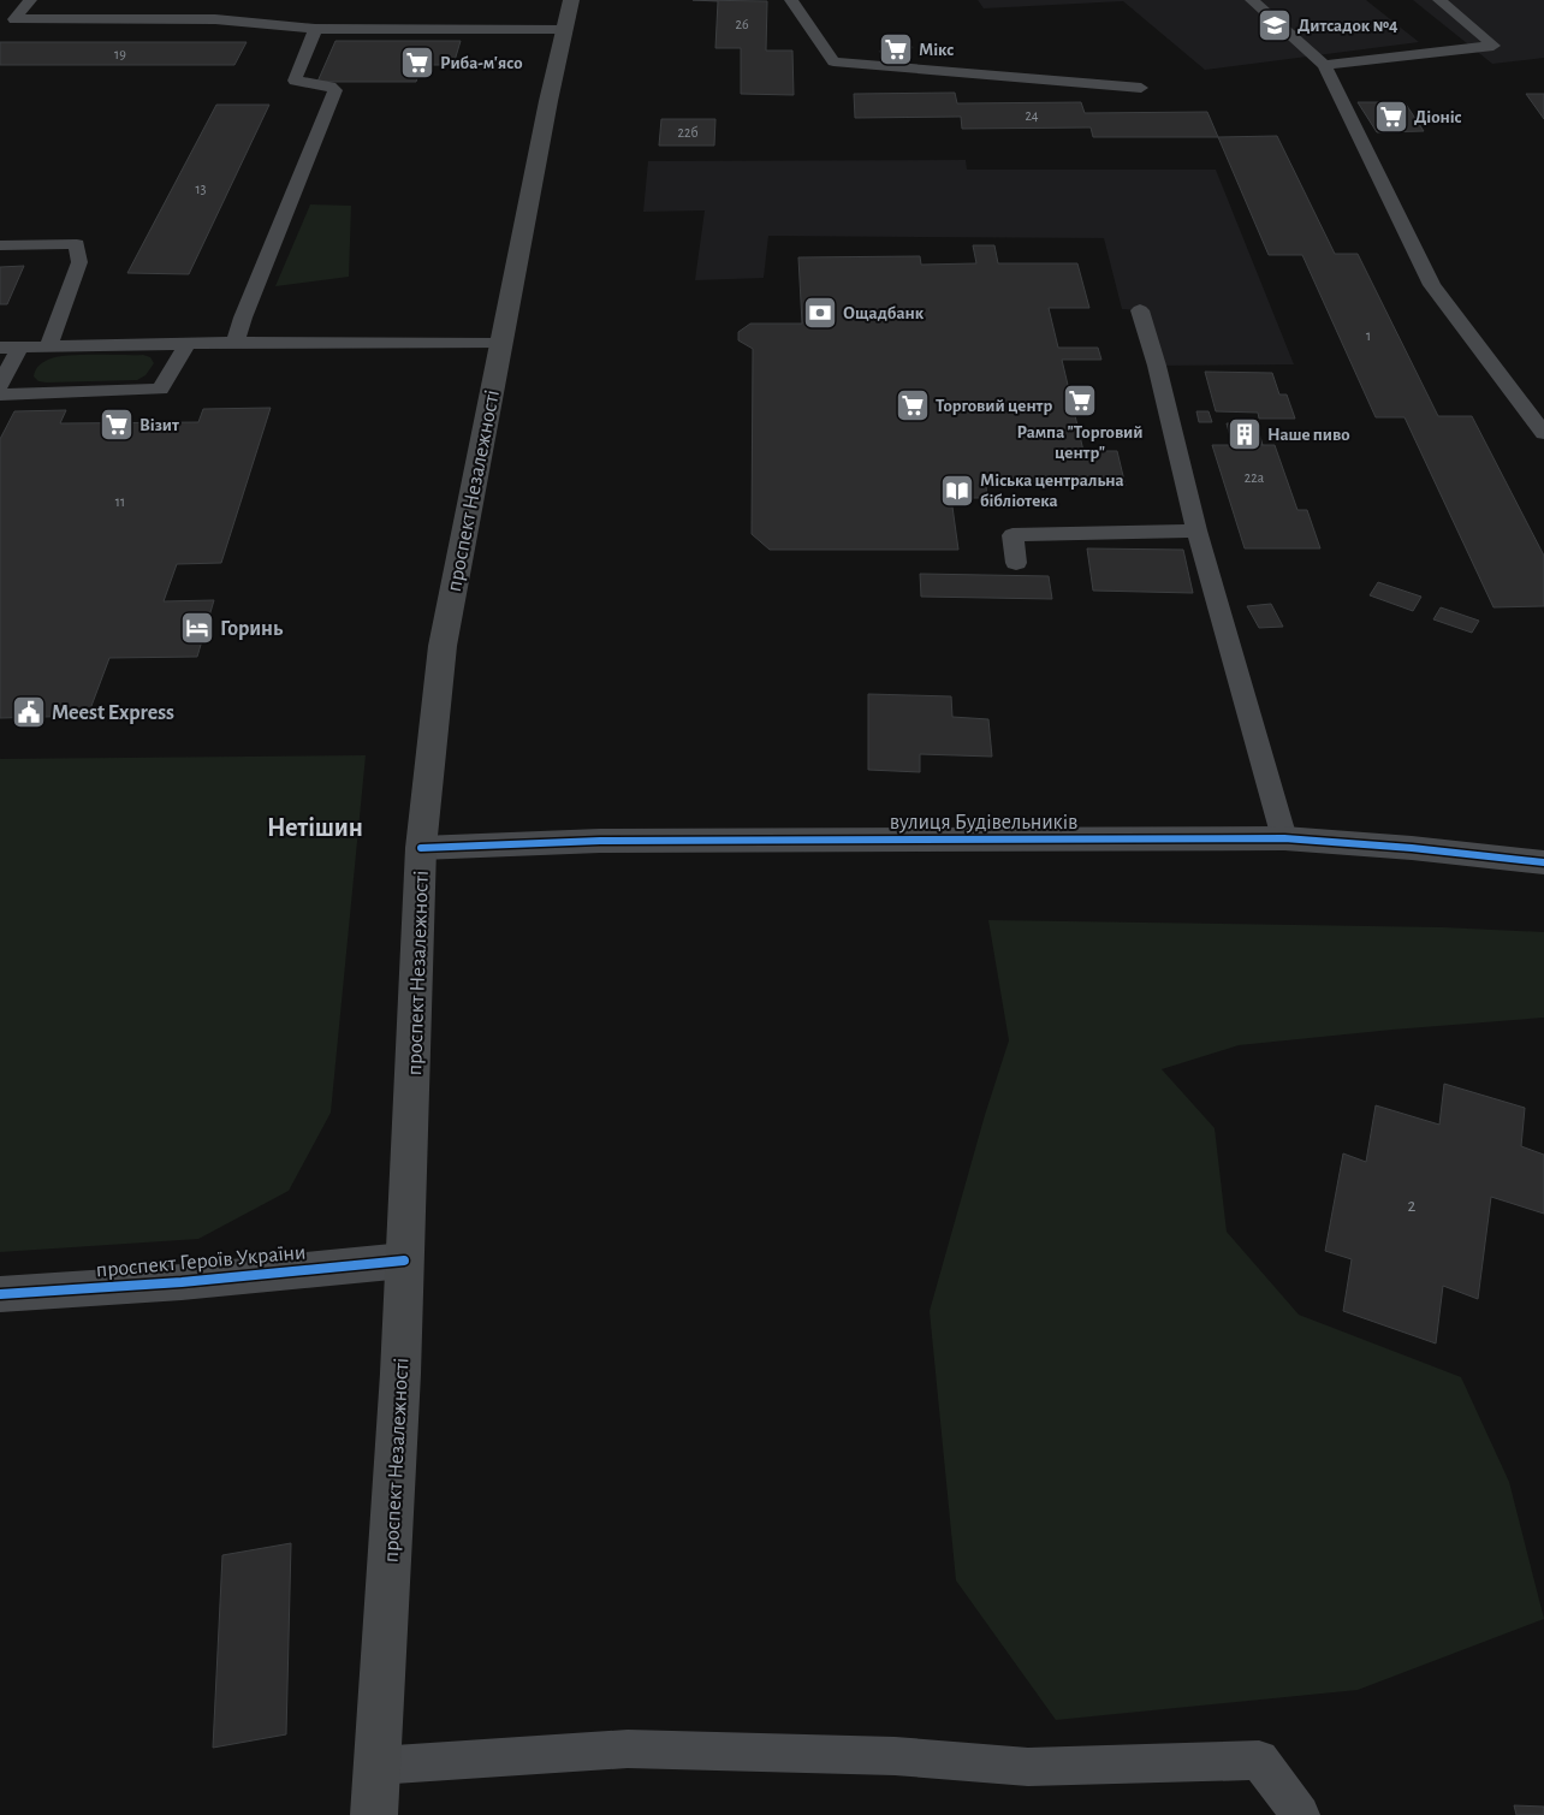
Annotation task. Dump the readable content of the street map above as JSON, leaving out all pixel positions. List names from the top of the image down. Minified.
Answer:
{"streets":{"main road":["проспект Незалежності"],"street":["вулиця Будівельників","проспект Героїв України"]},"crossings":[["проспект Незалежності","вулиця Будівельників"],["проспект Незалежності","проспект Героїв України"]],"districts":["Нетішин"],"places":{"school or university":["Дитсадок №4"],"supermarket":["Мікс","Риба-м'ясо","Діоніс","Рампа \"Торговий центр\"","Торговий центр","Візит"],"bank":["Ощадбанк"],"building":["Наше пиво"],"library":["Міська центральна бібліотека"],"hotel":["Горинь"],"public building":["Meest Express"]},"house_numbers":["26","19","24","22б","13","1","22а","11","2"]}
